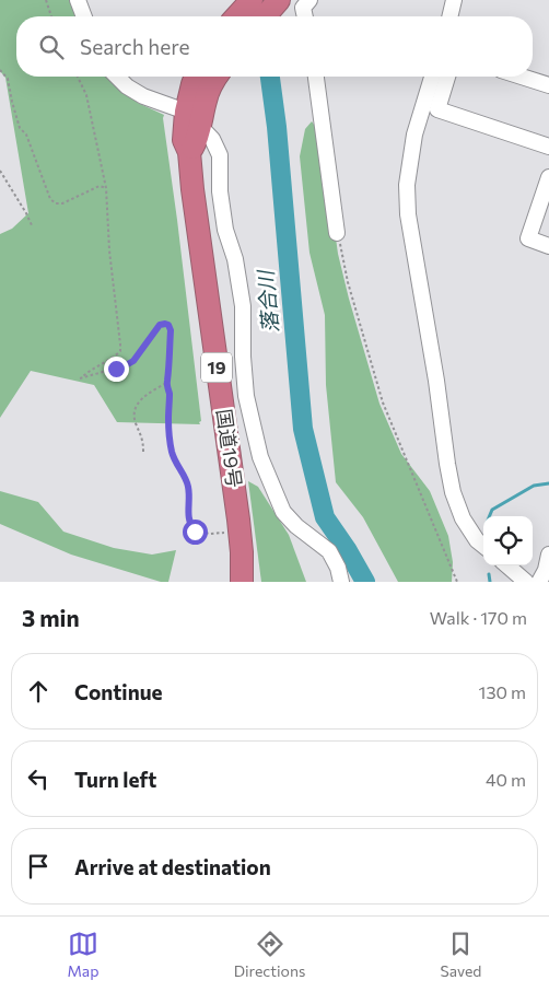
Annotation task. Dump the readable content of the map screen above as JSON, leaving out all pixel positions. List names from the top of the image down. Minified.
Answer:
{"streets":{"highway":["19","国道19号"]},"water":["落合川"],"page":{"search":"Search here","heading":["3 min","Walk · 170 m"],"list":[["Continue","130 m"],["Turn left","40 m"],"Arrive at destination"],"nav":["Map","Directions","Saved"]}}
